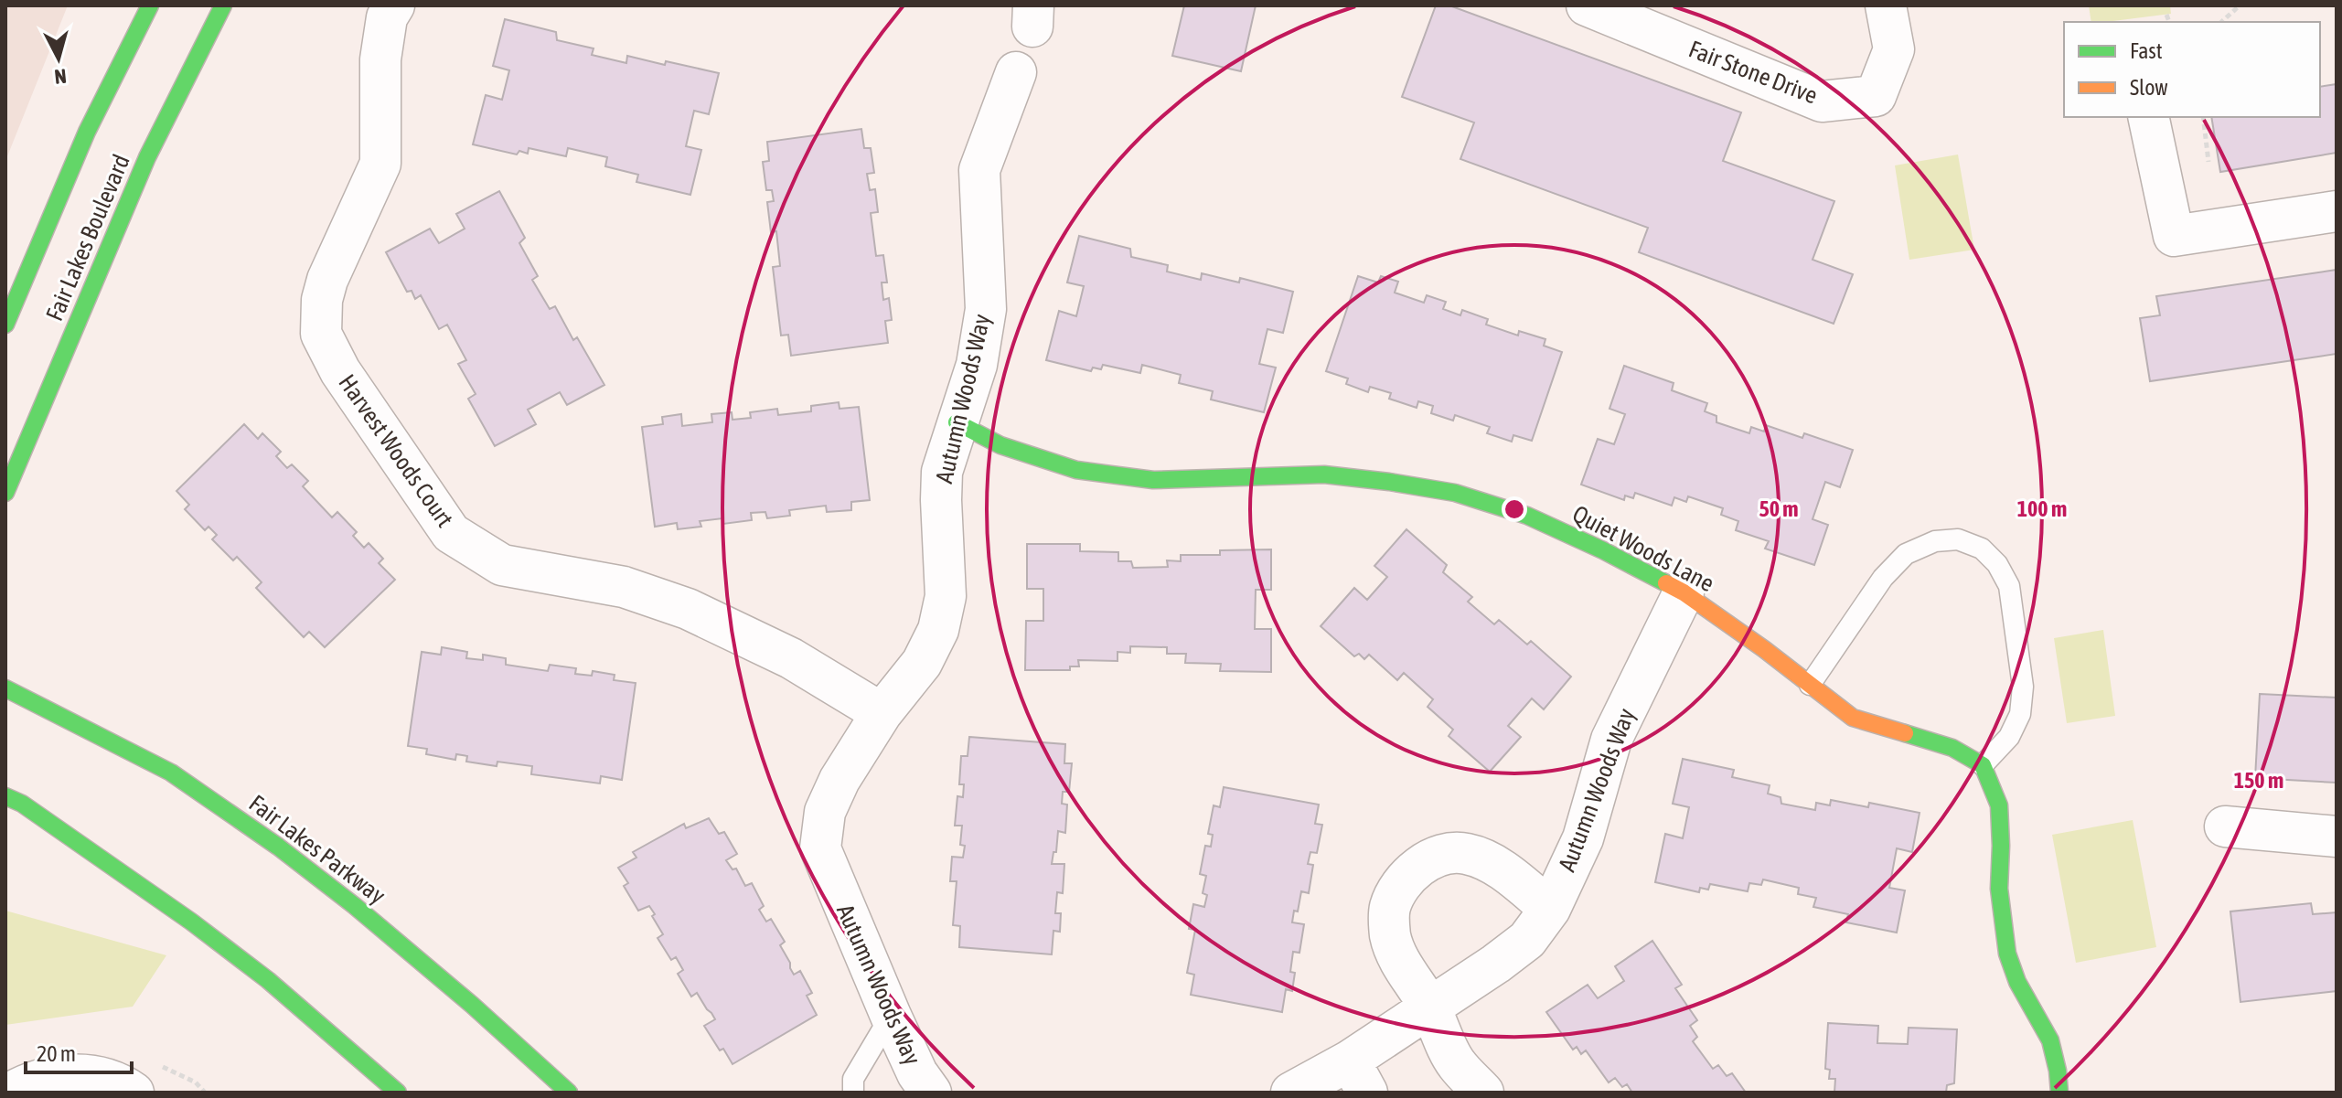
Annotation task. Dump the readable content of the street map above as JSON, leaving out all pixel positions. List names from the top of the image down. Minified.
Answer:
{"streets":{"street":["Fair Stone Drive","Fair Lakes Boulevard","Autumn Woods Way","Harvest Woods Court","Quiet Woods Lane","Fair Lakes Parkway"]},"crossings":[["Autumn Woods Way","Harvest Woods Court"],["Autumn Woods Way","Quiet Woods Lane"]],"legend":["Fast","Slow"],"scale_bar":"20 m","north":"bottom","rings":["50 m","100 m","150 m"]}
